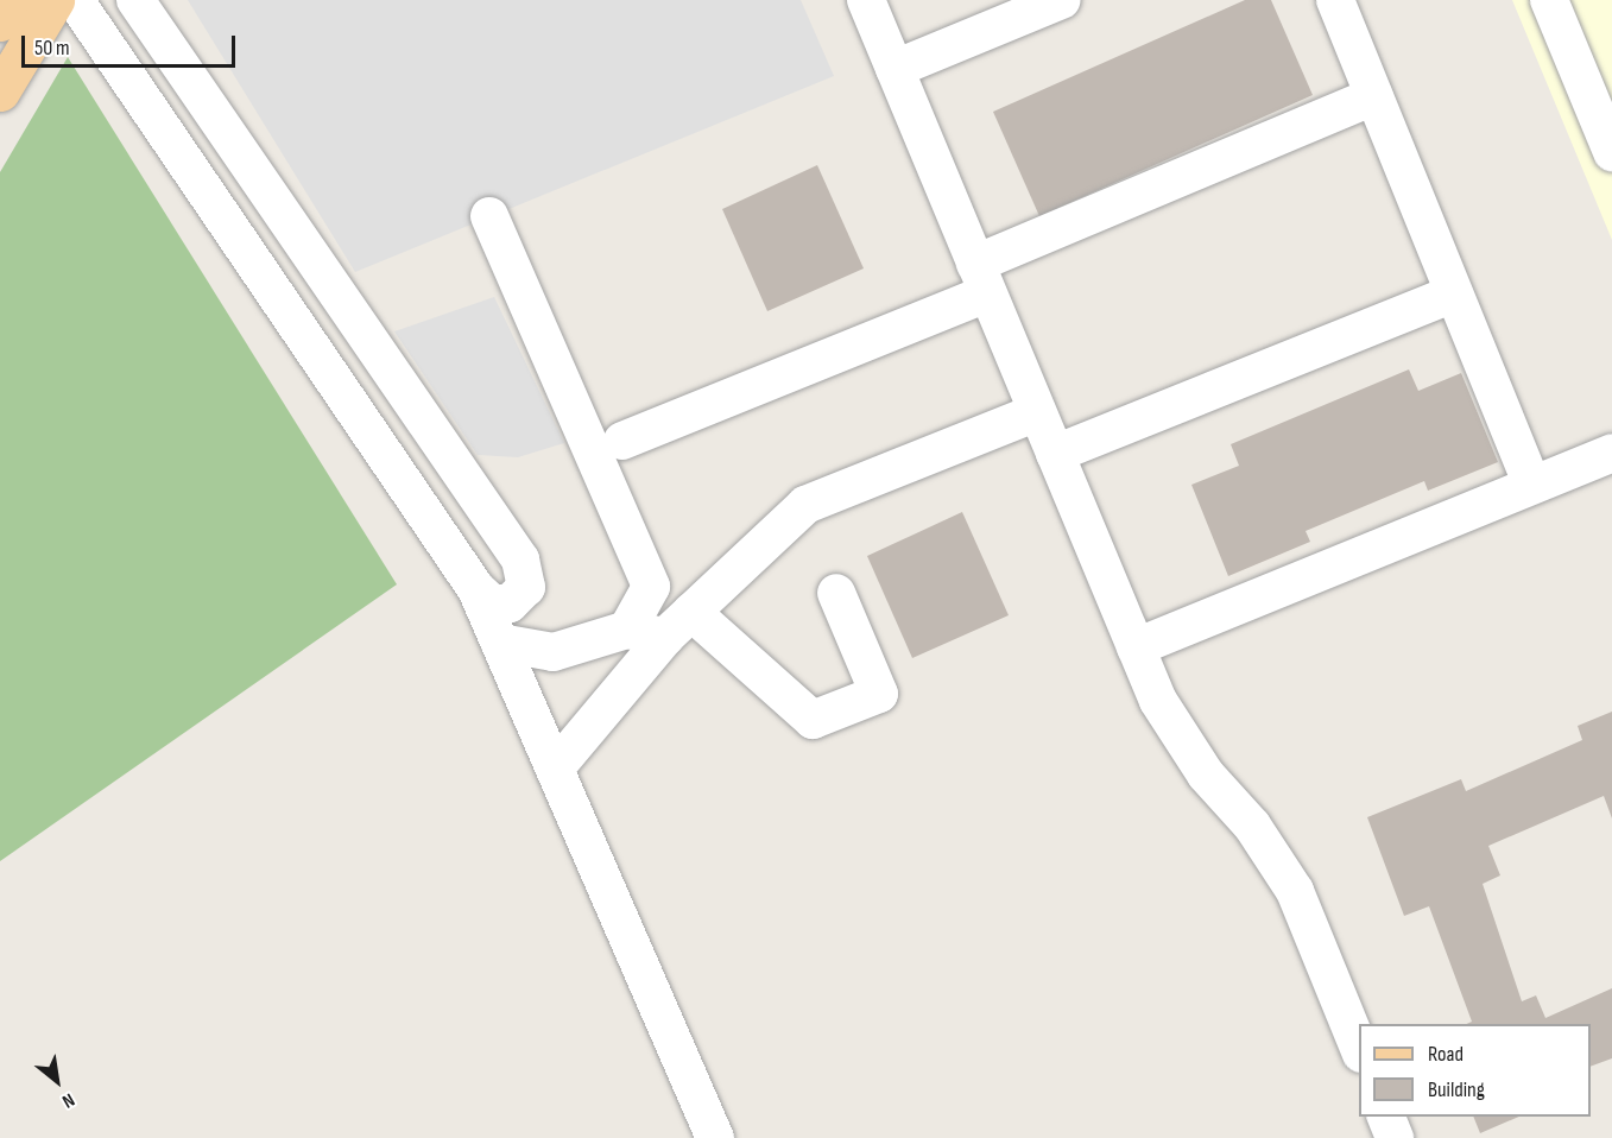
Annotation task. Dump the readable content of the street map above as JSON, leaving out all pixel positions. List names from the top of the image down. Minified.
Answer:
{"legend":["Road","Building"],"scale_bar":"50 m","north":"bottom right"}
